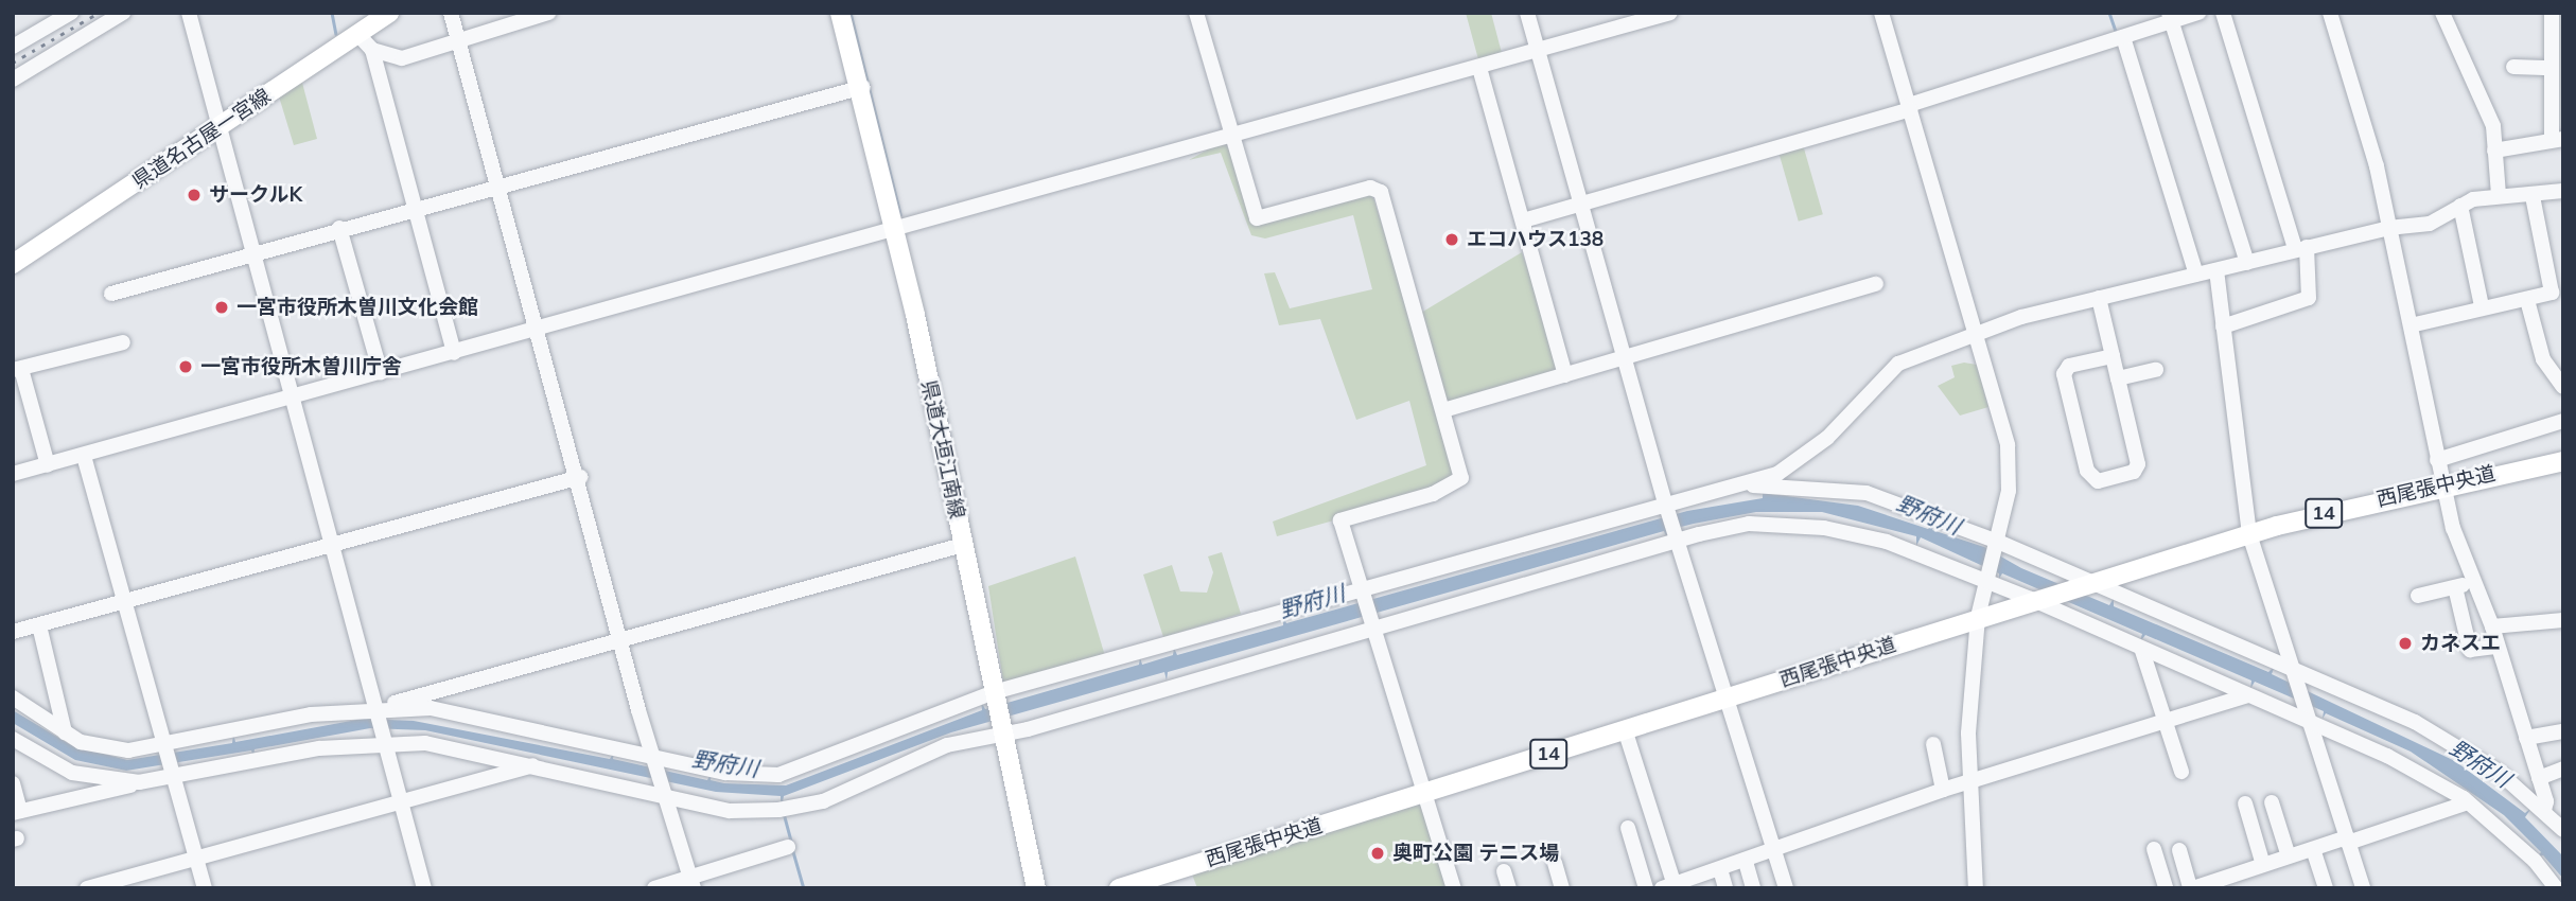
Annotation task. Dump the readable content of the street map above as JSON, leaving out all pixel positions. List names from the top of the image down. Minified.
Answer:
{"streets":{"main road":["県道名古屋一宮線","県道大垣江南線","西尾張中央道","14"]},"water":["野府川"],"places":["サークルK","エコハウス138","一宮市役所木曽川文化会館","一宮市役所木曽川庁舎","カネスエ","奥町公園 テニス場"]}
